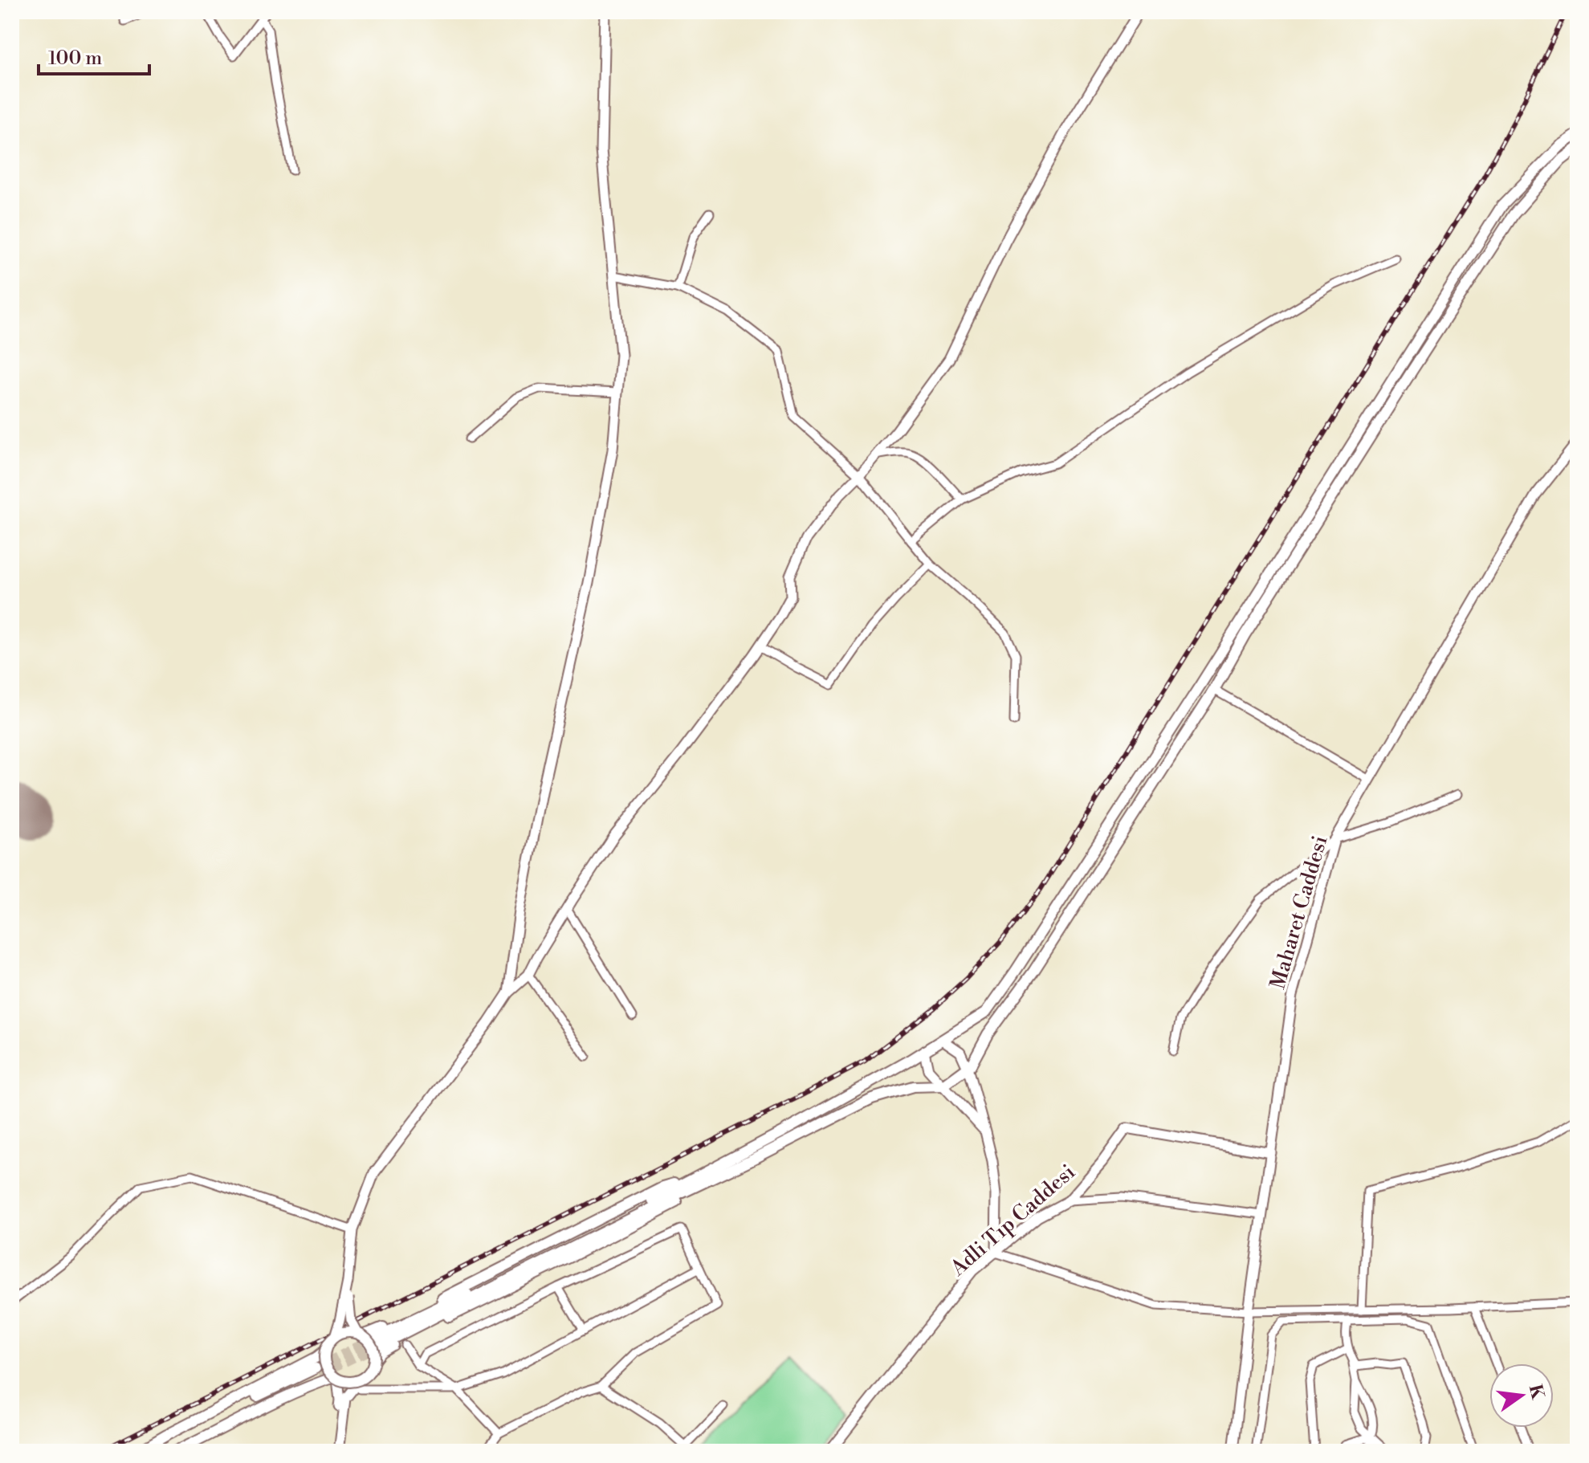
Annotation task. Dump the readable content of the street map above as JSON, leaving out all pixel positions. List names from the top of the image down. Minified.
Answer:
{"streets":{"street":["Maharet Caddesi","Adli Tıp Caddesi"]},"crossings":[["Maharet Caddesi","Adli Tıp Caddesi"]],"scale_bar":"100 m","north":"right"}
